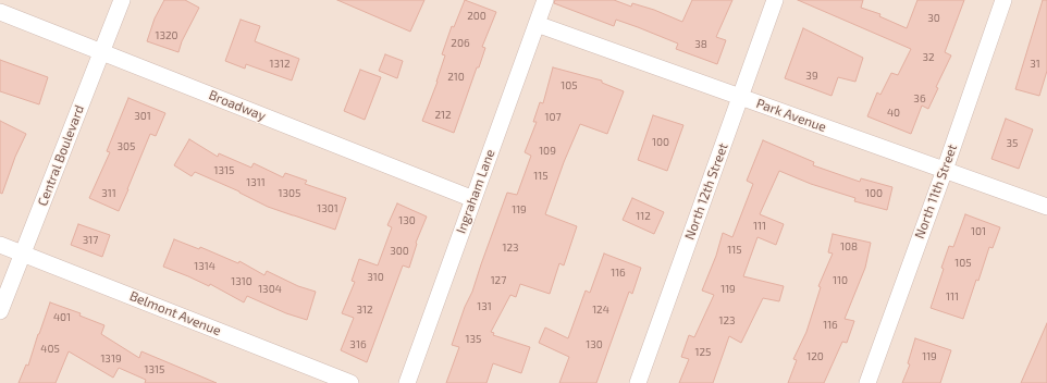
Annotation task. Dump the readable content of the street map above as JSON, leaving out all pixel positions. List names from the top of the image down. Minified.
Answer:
{"streets":{"street":["Broadway","Park Avenue","Central Boulevard","Ingraham Lane","North 12th Street","North 11th Street","Belmont Avenue"]},"crossings":[["Broadway","Central Boulevard"],["Broadway","Ingraham Lane"],["Park Avenue","Ingraham Lane"],["Park Avenue","North 12th Street"],["Park Avenue","North 11th Street"],["Central Boulevard","Belmont Avenue"]],"house_numbers":["200","30","1320","206","38","32","1312","31","39","210","105","36","40","212","301","107","100","35","305","109","1315","115","1311","311","1305","100","1301","119","112","130","111","101","317","108","123","115","300","105","1314","116","310","127","110","1310","1304","119","111","131","312","124","401","123","116","135","316","130","405","125","120","119","1319","1315"]}
